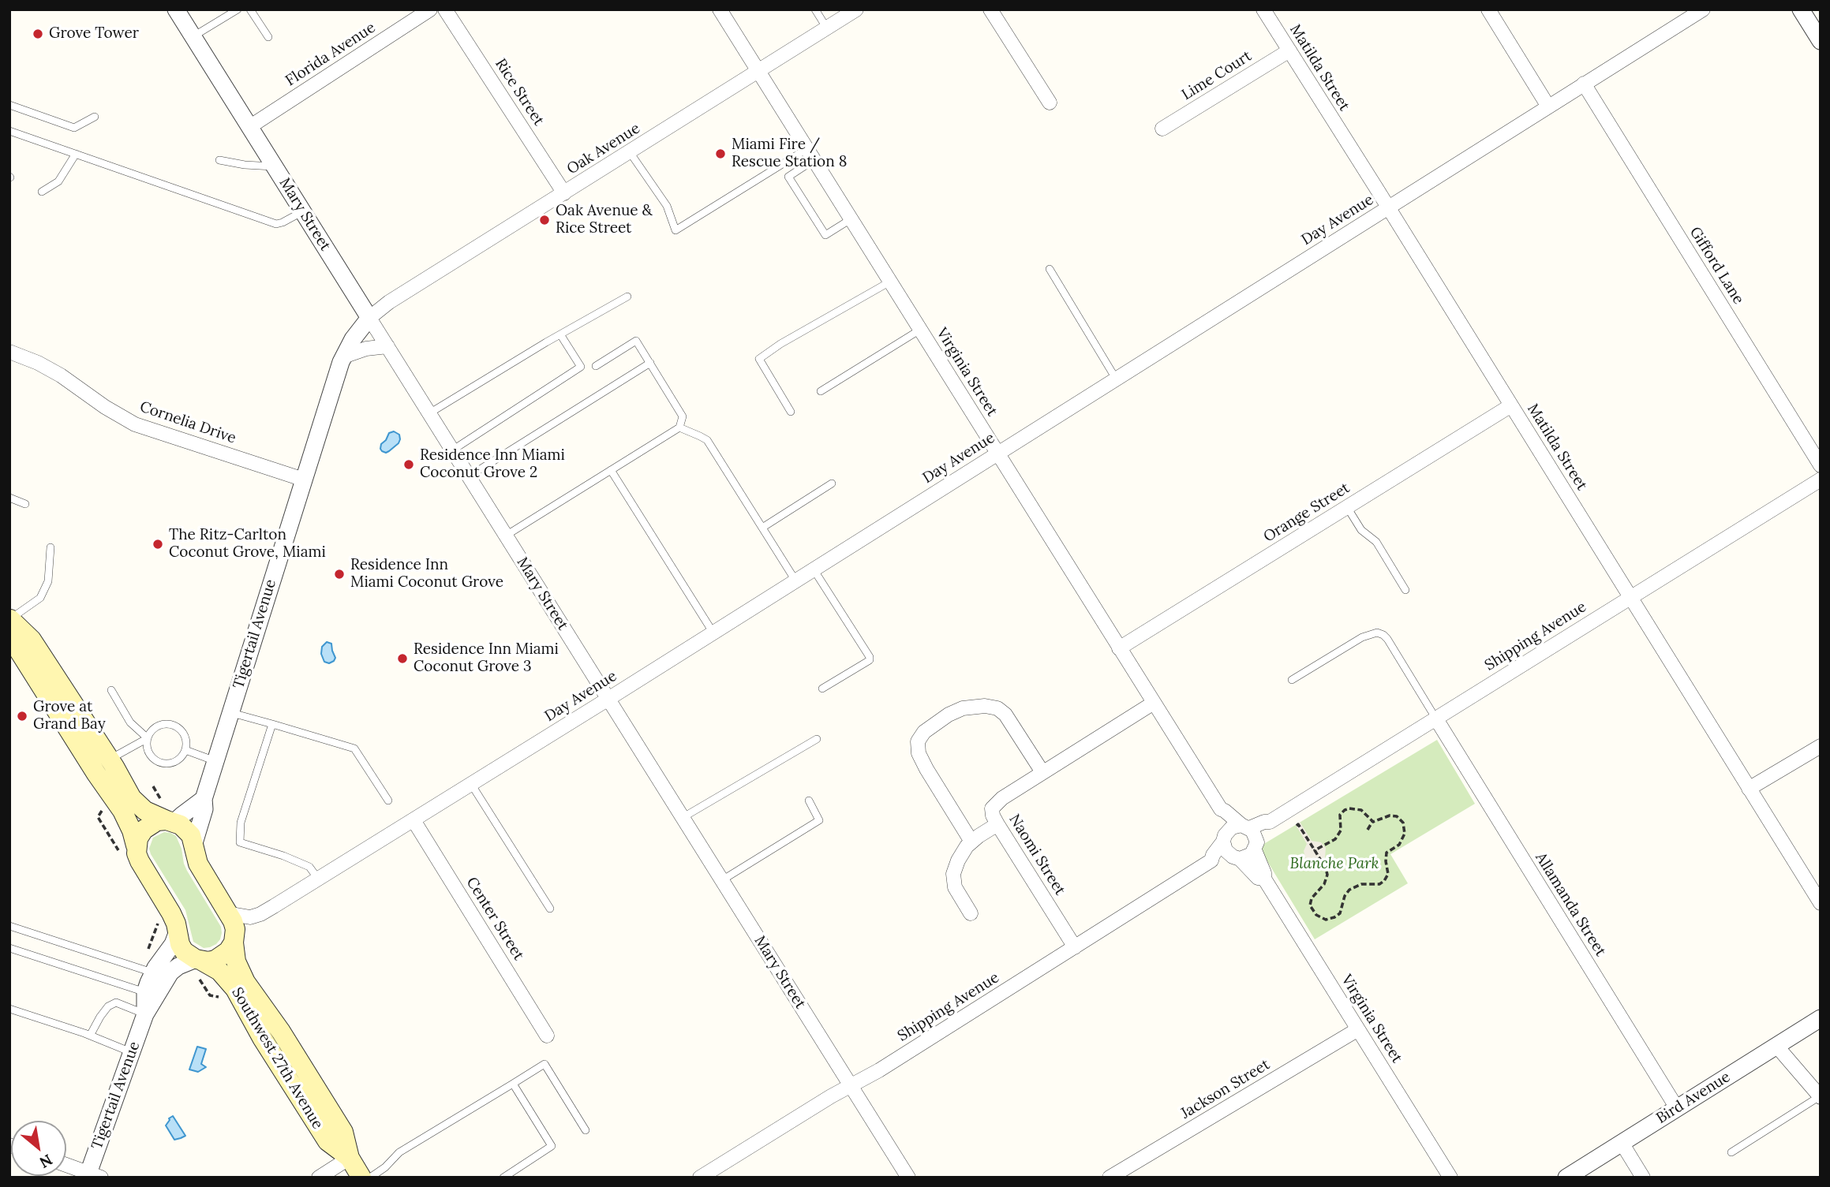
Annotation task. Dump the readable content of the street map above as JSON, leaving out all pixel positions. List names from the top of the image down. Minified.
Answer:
{"streets":{"main road":["Southwest 27th Avenue"],"street":["Florida Avenue","Matilda Street","Lime Court","Rice Street","Oak Avenue","Mary Street","Day Avenue","Gifford Lane","Virginia Street","Cornelia Drive","Orange Street","Tigertail Avenue","Shipping Avenue","Naomi Street","Allamanda Street","Center Street","Jackson Street","Bird Avenue"]},"crossings":[["Florida Avenue","Mary Street"],["Matilda Street","Lime Court"],["Matilda Street","Day Avenue"],["Matilda Street","Orange Street"],["Matilda Street","Shipping Avenue"],["Rice Street","Oak Avenue"],["Oak Avenue","Mary Street"],["Oak Avenue","Virginia Street"],["Oak Avenue","Tigertail Avenue"],["Mary Street","Day Avenue"],["Mary Street","Tigertail Avenue"],["Mary Street","Shipping Avenue"],["Day Avenue","Gifford Lane"],["Day Avenue","Virginia Street"],["Day Avenue","Center Street"],["Day Avenue","Southwest 27th Avenue"],["Virginia Street","Orange Street"],["Virginia Street","Shipping Avenue"],["Virginia Street","Jackson Street"],["Cornelia Drive","Tigertail Avenue"],["Tigertail Avenue","Southwest 27th Avenue"],["Shipping Avenue","Naomi Street"],["Shipping Avenue","Allamanda Street"],["Allamanda Street","Bird Avenue"]],"parks":["Blanche Park"],"places":["Grove Tower","Miami Fire / Rescue Station 8","Oak Avenue & Rice Street","Residence Inn Miami Coconut Grove 2","The Ritz-Carlton Coconut Grove, Miami","Residence Inn Miami Coconut Grove","Residence Inn Miami Coconut Grove 3","Grove at Grand Bay"],"north":"bottom right"}
